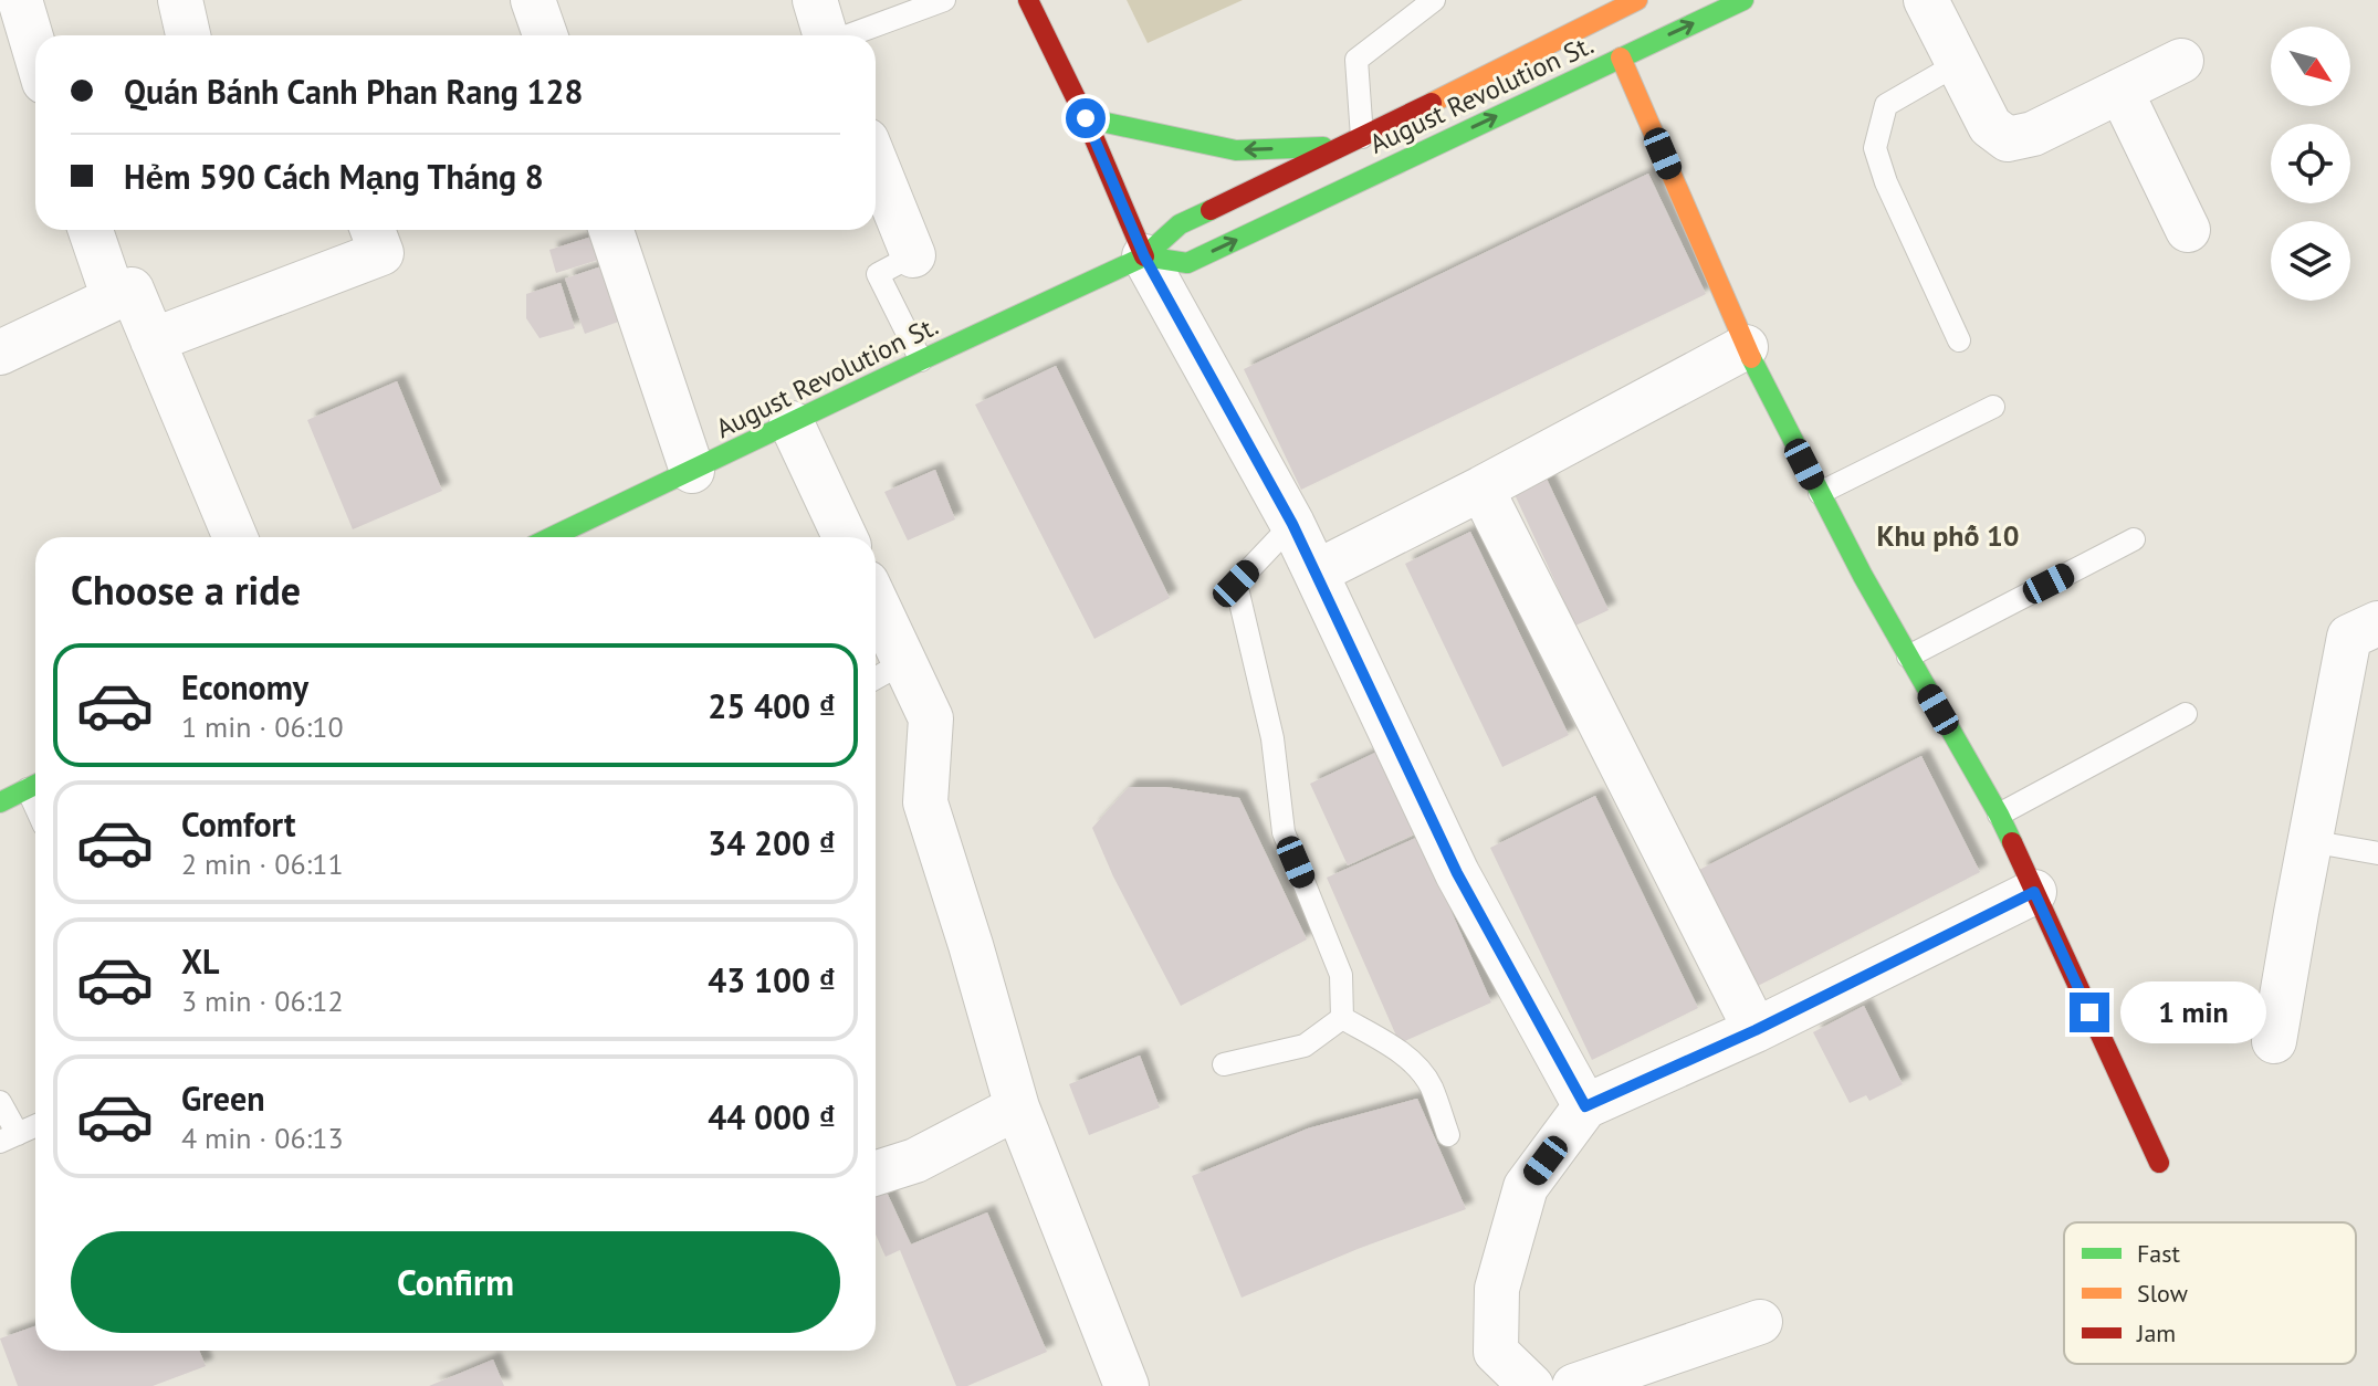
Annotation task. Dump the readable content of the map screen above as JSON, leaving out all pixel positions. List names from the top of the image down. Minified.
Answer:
{"streets":{"main road":["August Revolution St."]},"districts":["Khu phố 10"],"legend":["Fast","Slow","Jam"],"north":"bottom right","page":{"banner":["Quán Bánh Canh Phan Rang 128","Hẻm 590 Cách Mạng Tháng 8"],"heading":"Choose a ride","list":[{"name":"Economy","note":"1 min · 06:10","value":"25 400 ₫"},{"name":"Comfort","note":"2 min · 06:11","value":"34 200 ₫"},{"name":"XL","note":"3 min · 06:12","value":"43 100 ₫"},{"name":"Green","note":"4 min · 06:13","value":"44 000 ₫"}],"bubble":"1 min","buttons":"Confirm"}}
